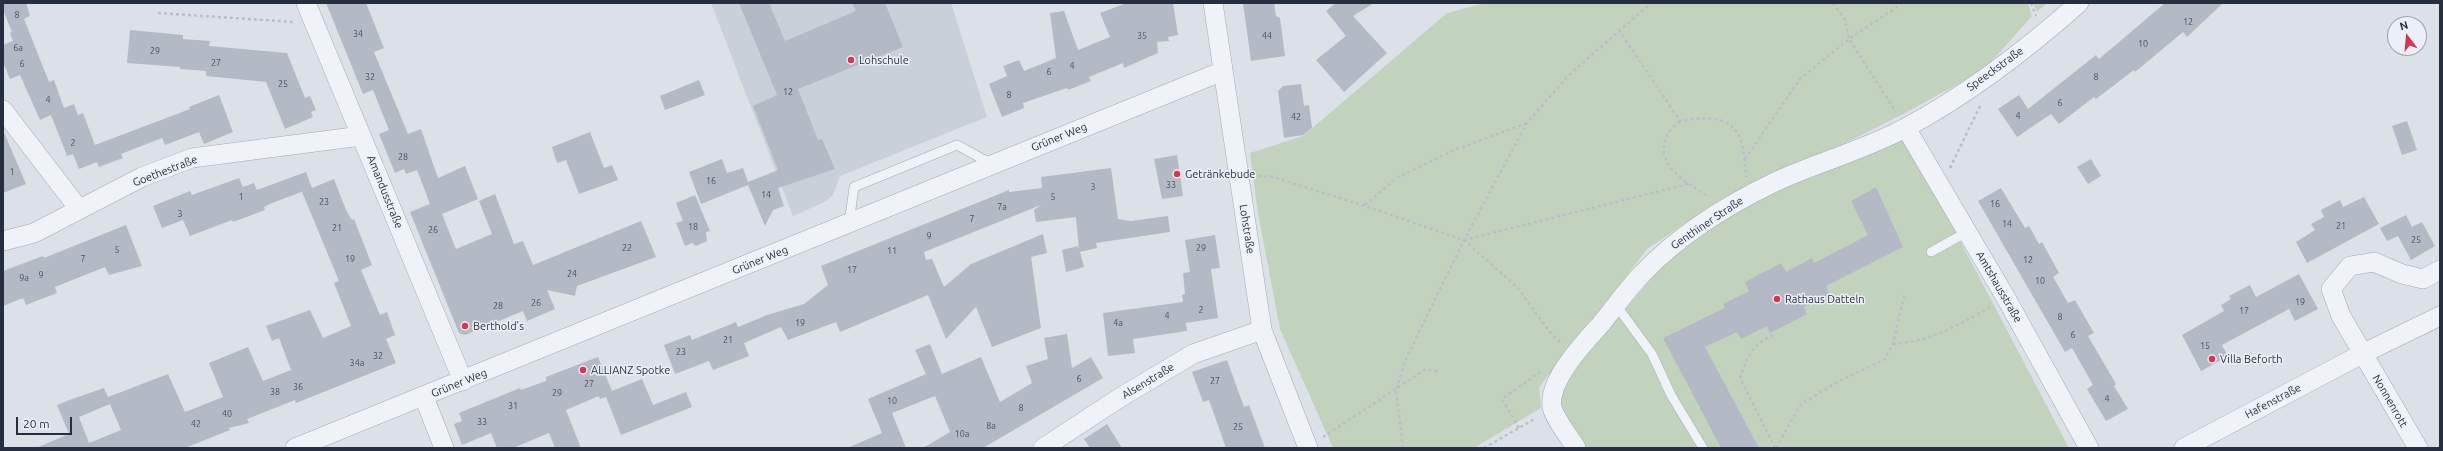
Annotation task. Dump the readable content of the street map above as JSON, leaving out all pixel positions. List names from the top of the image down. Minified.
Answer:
{"streets":{"street":["Speeckstraße","Grüner Weg","Goethestraße","Amandusstraße","Genthiner Straße","Lohstraße","Amtshausstraße","Alsenstraße","Hafenstraße","Nonnenrott"]},"crossings":[["Speeckstraße","Genthiner Straße"],["Speeckstraße","Amtshausstraße"],["Grüner Weg","Amandusstraße"],["Grüner Weg","Lohstraße"],["Goethestraße","Amandusstraße"],["Genthiner Straße","Amtshausstraße"],["Lohstraße","Alsenstraße"],["Hafenstraße","Nonnenrott"]],"places":["Lohschule","Getränkebude","Rathaus Datteln","Berthold's","Villa Beforth","ALLIANZ Spotke"],"house_numbers":["8","12","34","35","44","10","6a","29","27","6","4","6","32","8","25","12","8","4","6","4","42","2","28","1","16","33","3","14","1","5","23","16","7a","3","7","14","21","18","21","26","9","25","22","29","5","11","7","19","12","17","24","9","9a","10","19","26","28","2","17","4","8","19","4a","6","21","15","23","32","34a","6","27","27","36","38","29","4","10","31","8","40","33","42","8a","25","10a"],"scale_bar":"20 m","north":"top"}
